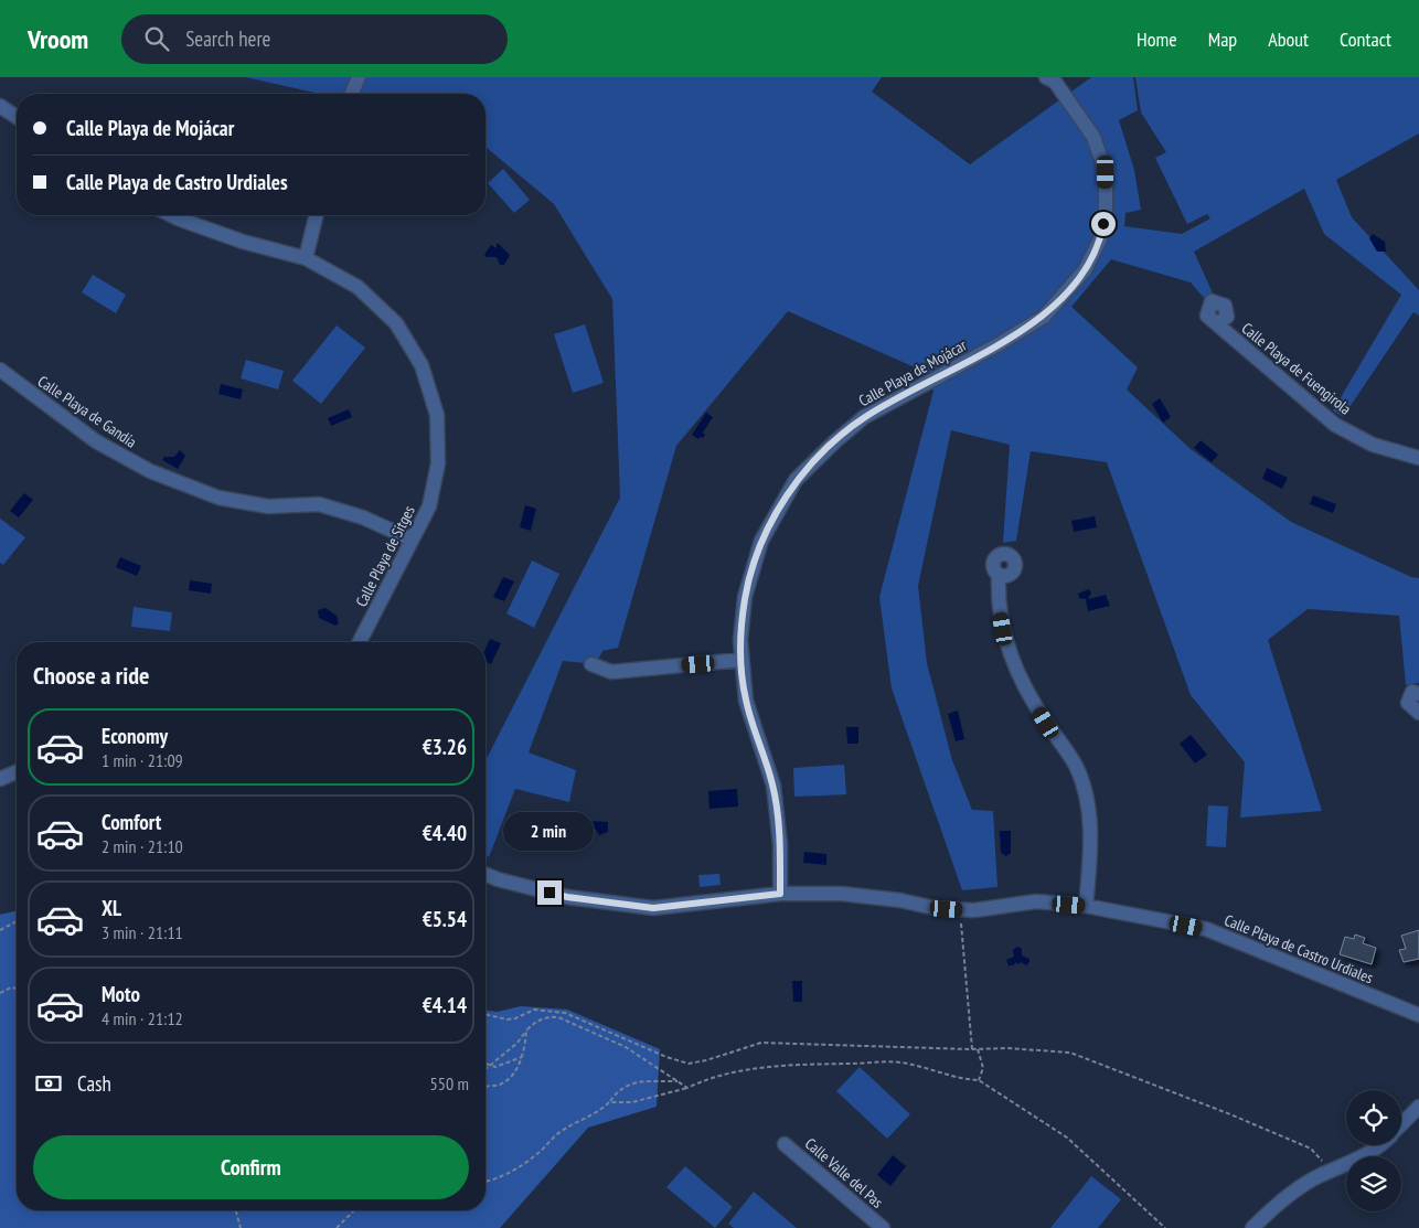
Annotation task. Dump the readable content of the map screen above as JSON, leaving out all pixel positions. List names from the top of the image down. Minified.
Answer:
{"streets":{"street":["Calle Playa de Fuengirola","Calle Playa de Mojácar","Calle Playa de Gandía","Calle Playa de Sitges","Calle Playa de Castro Urdiales","Calle Valle del Pas"]},"crossings":[["Calle Playa de Mojácar","Calle Playa de Castro Urdiales"],["Calle Playa de Gandía","Calle Playa de Sitges"]],"page":{"header":"Vroom","search":"Search here","nav":["Home","Map","About","Contact"],"banner":["Calle Playa de Mojácar","Calle Playa de Castro Urdiales"],"heading":"Choose a ride","list":[{"name":"Economy","note":"1 min · 21:09","value":"€3.26"},{"name":"Comfort","note":"2 min · 21:10","value":"€4.40"},{"name":"XL","note":"3 min · 21:11","value":"€5.54"},{"name":"Moto","note":"4 min · 21:12","value":"€4.14"}],"bubble":"2 min","pay":["Cash","550 m"],"buttons":"Confirm"}}
